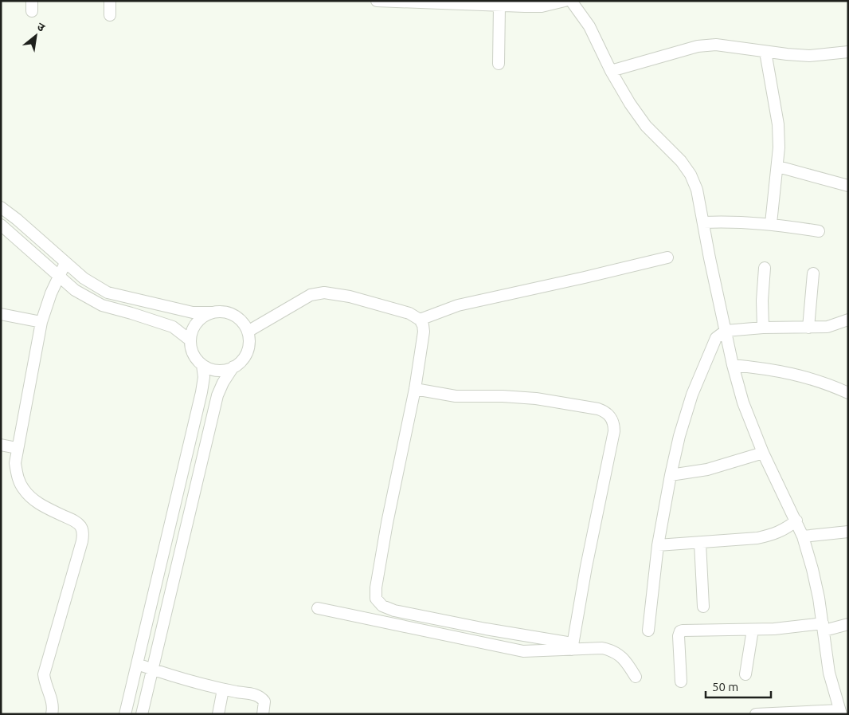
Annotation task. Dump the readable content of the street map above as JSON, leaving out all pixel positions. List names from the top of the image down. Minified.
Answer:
{"scale_bar":"50 m","north":"top right"}
